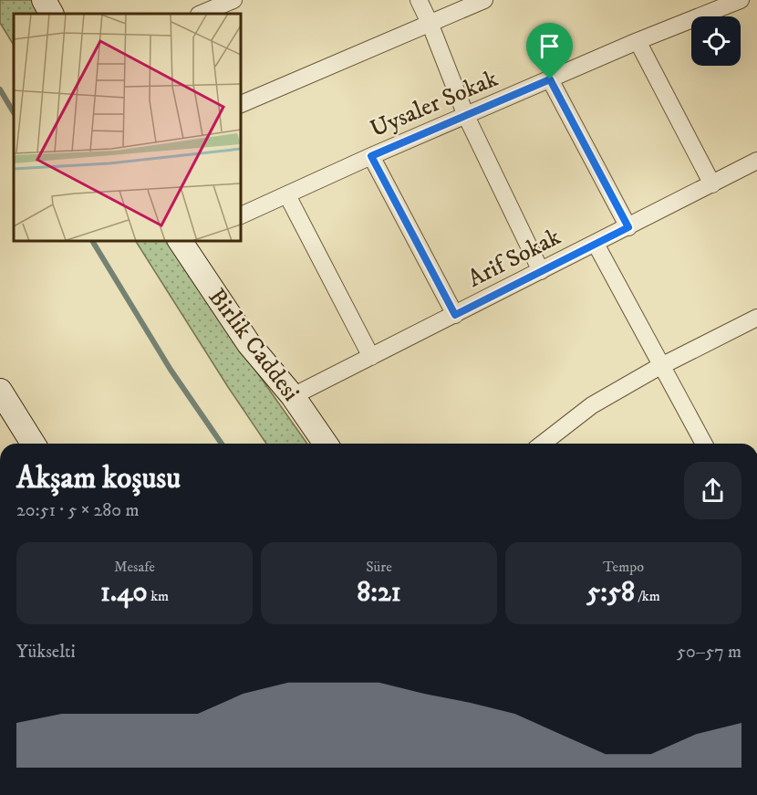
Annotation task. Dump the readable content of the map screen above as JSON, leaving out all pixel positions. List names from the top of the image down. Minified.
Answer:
{"streets":{"street":["Uysaler Sokak","Arif Sokak","Birlik Caddesi"]},"crossings":[["Arif Sokak","Birlik Caddesi"]],"page":{"heading":["Akşam koşusu","20:51 · 5 × 280 m"],"stats":[["Mesafe","1.40 km"],["Süre","8:21"],["Tempo","5:58 /km"]],"chart":["Yükselti","50–57 m"]}}
